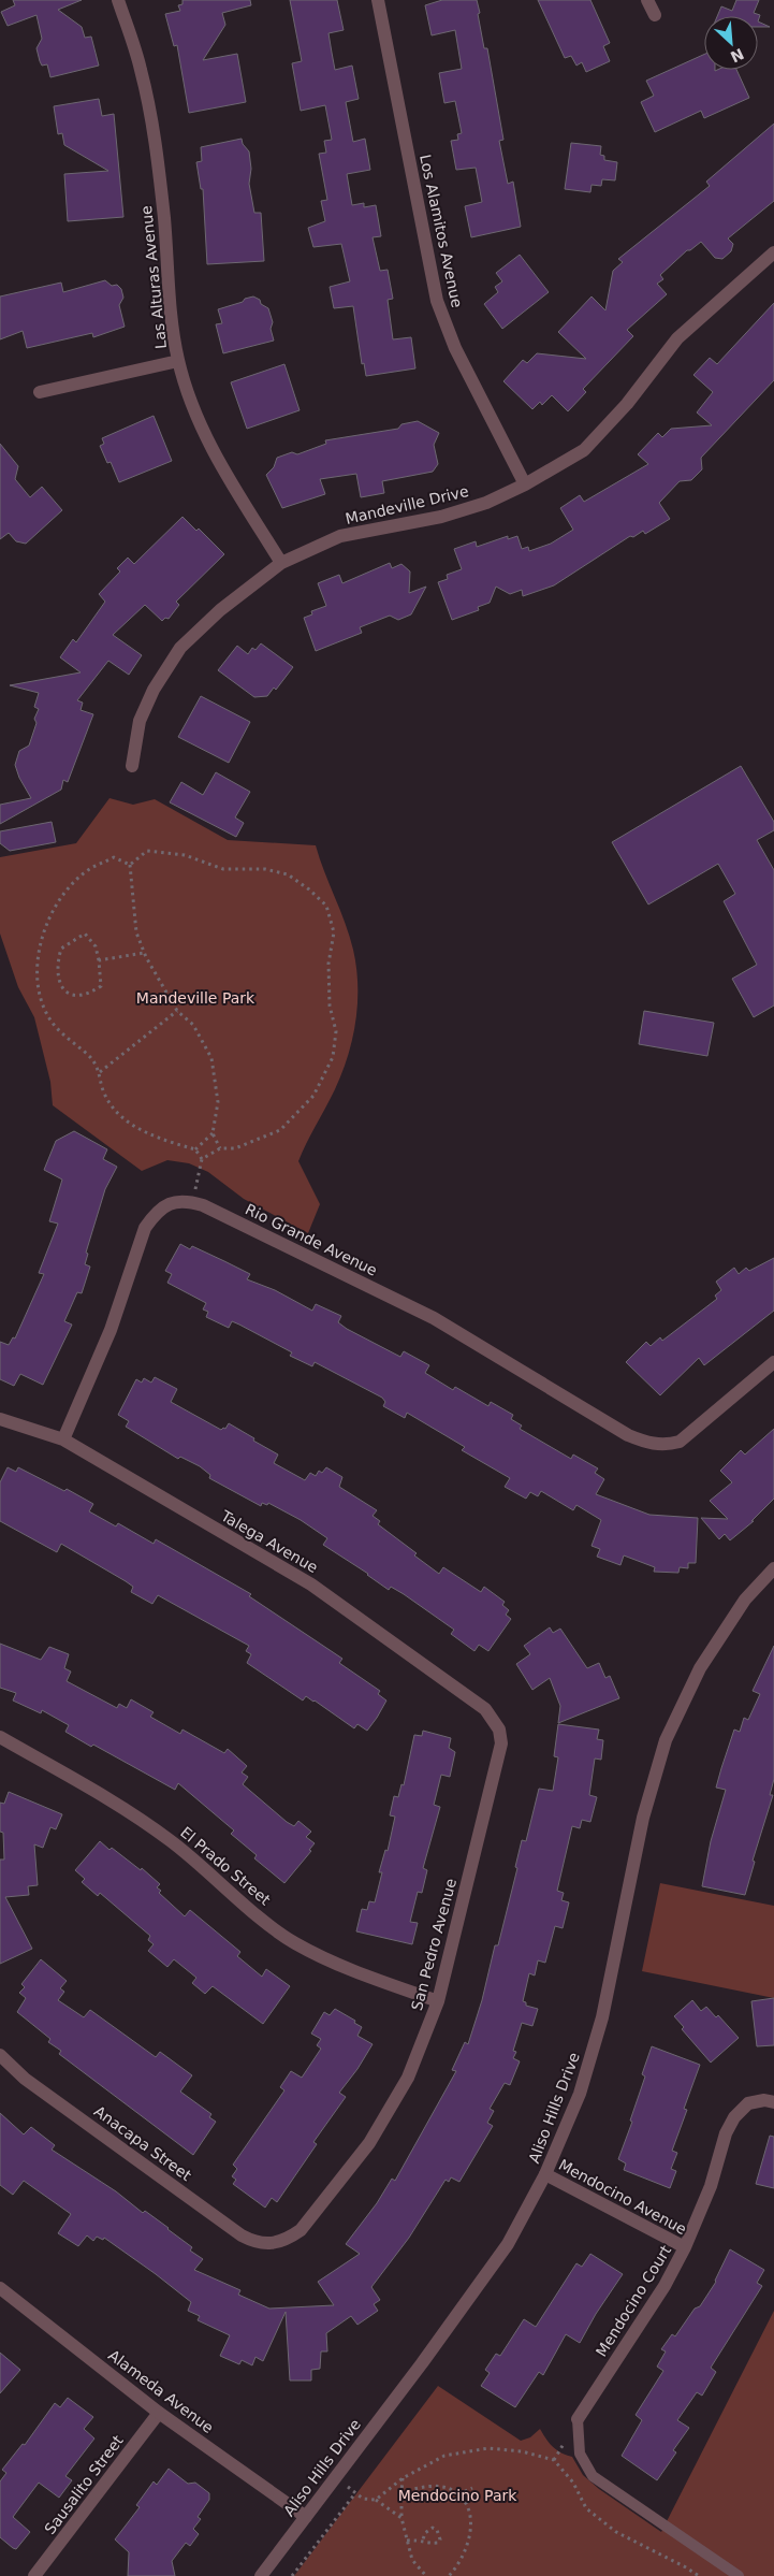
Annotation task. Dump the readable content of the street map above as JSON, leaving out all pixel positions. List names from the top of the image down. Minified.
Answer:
{"streets":{"street":["Los Alamitos Avenue","Las Alturas Avenue","Mandeville Drive","Rio Grande Avenue","Talega Avenue","El Prado Street","San Pedro Avenue","Aliso Hills Drive","Anacapa Street","Mendocino Avenue","Mendocino Court","Alameda Avenue","Sausalito Street"]},"crossings":[["Los Alamitos Avenue","Mandeville Drive"],["Las Alturas Avenue","Mandeville Drive"],["Rio Grande Avenue","Talega Avenue"],["Talega Avenue","San Pedro Avenue"],["El Prado Street","San Pedro Avenue"],["San Pedro Avenue","Anacapa Street"],["Aliso Hills Drive","Mendocino Avenue"],["Aliso Hills Drive","Alameda Avenue"],["Mendocino Avenue","Mendocino Court"],["Alameda Avenue","Sausalito Street"]],"parks":["Mandeville Park","Mendocino Park"],"north":"bottom right"}
